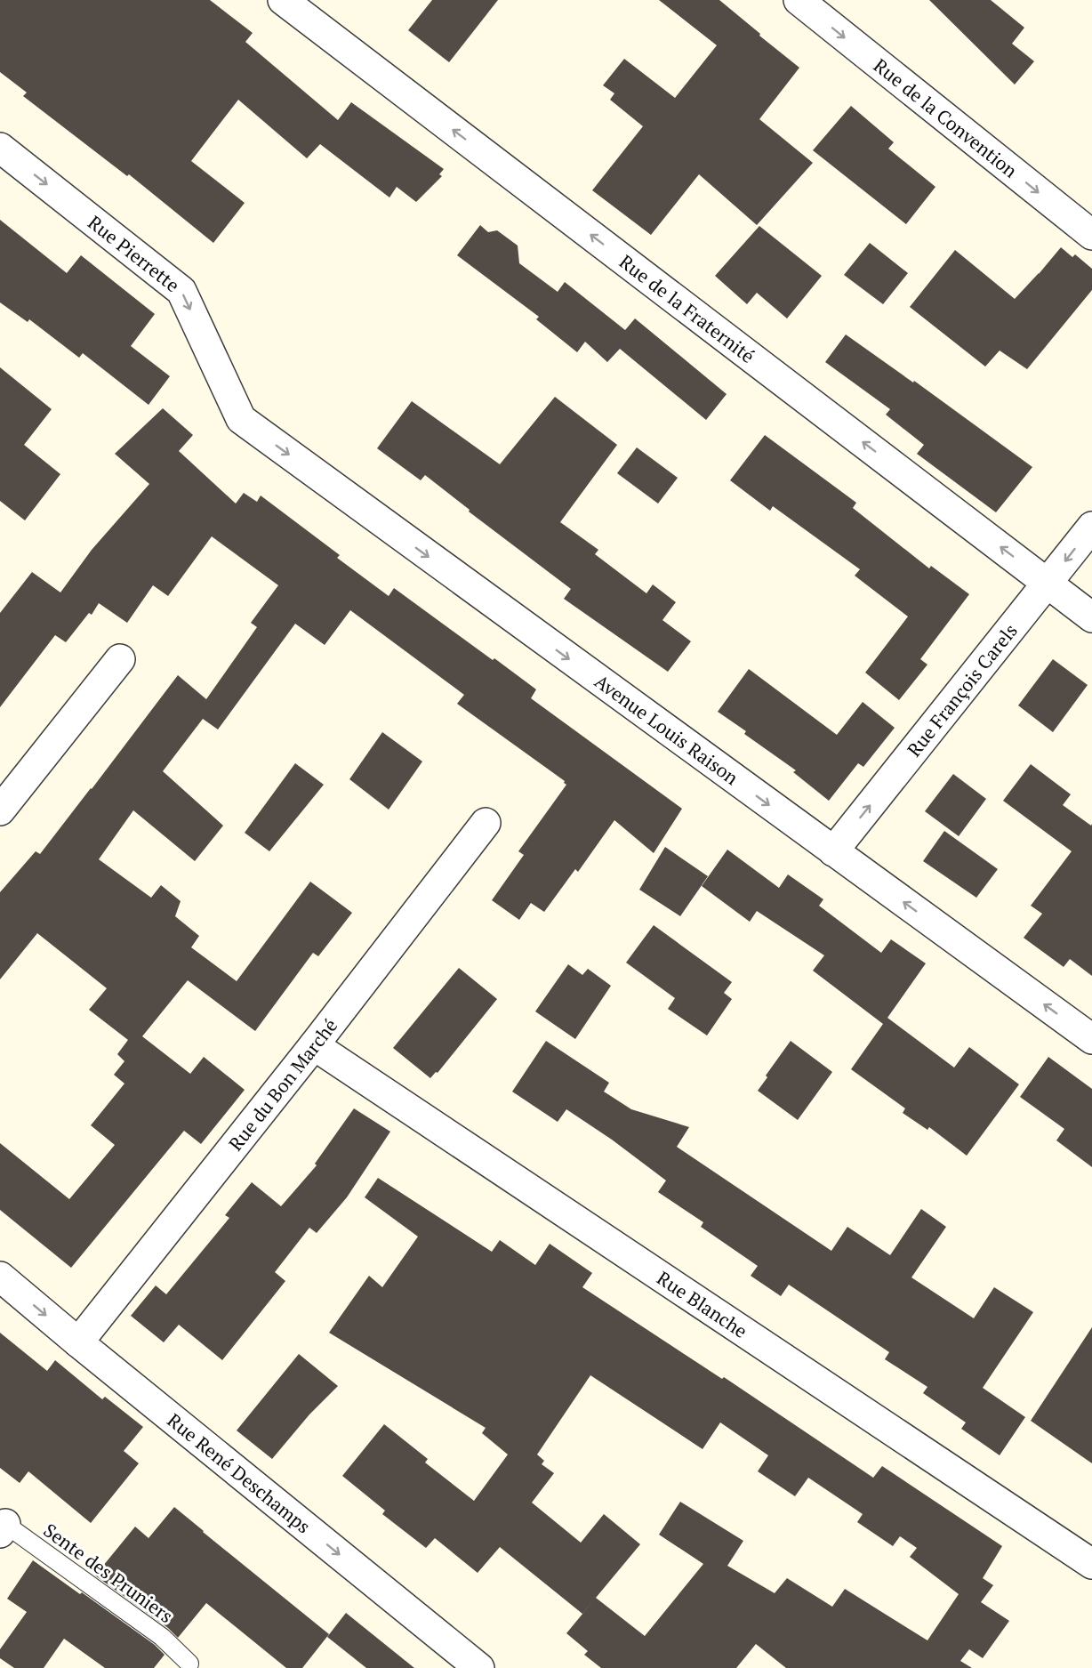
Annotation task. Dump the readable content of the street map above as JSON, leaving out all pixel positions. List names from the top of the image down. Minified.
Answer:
{"streets":{"street":["Rue de la Convention","Rue Pierrette","Rue de la Fraternité","Rue François Carels","Avenue Louis Raison","Rue du Bon Marché","Rue Blanche","Rue René Deschamps"],"lane":["Sente des Pruniers"]},"crossings":[["Rue Pierrette","Avenue Louis Raison"],["Rue de la Fraternité","Rue François Carels"],["Rue François Carels","Avenue Louis Raison"],["Rue du Bon Marché","Rue Blanche"],["Rue du Bon Marché","Rue René Deschamps"]],"one_way":["Rue de la Convention","Rue Pierrette","Rue de la Fraternité","Rue René Deschamps"]}
